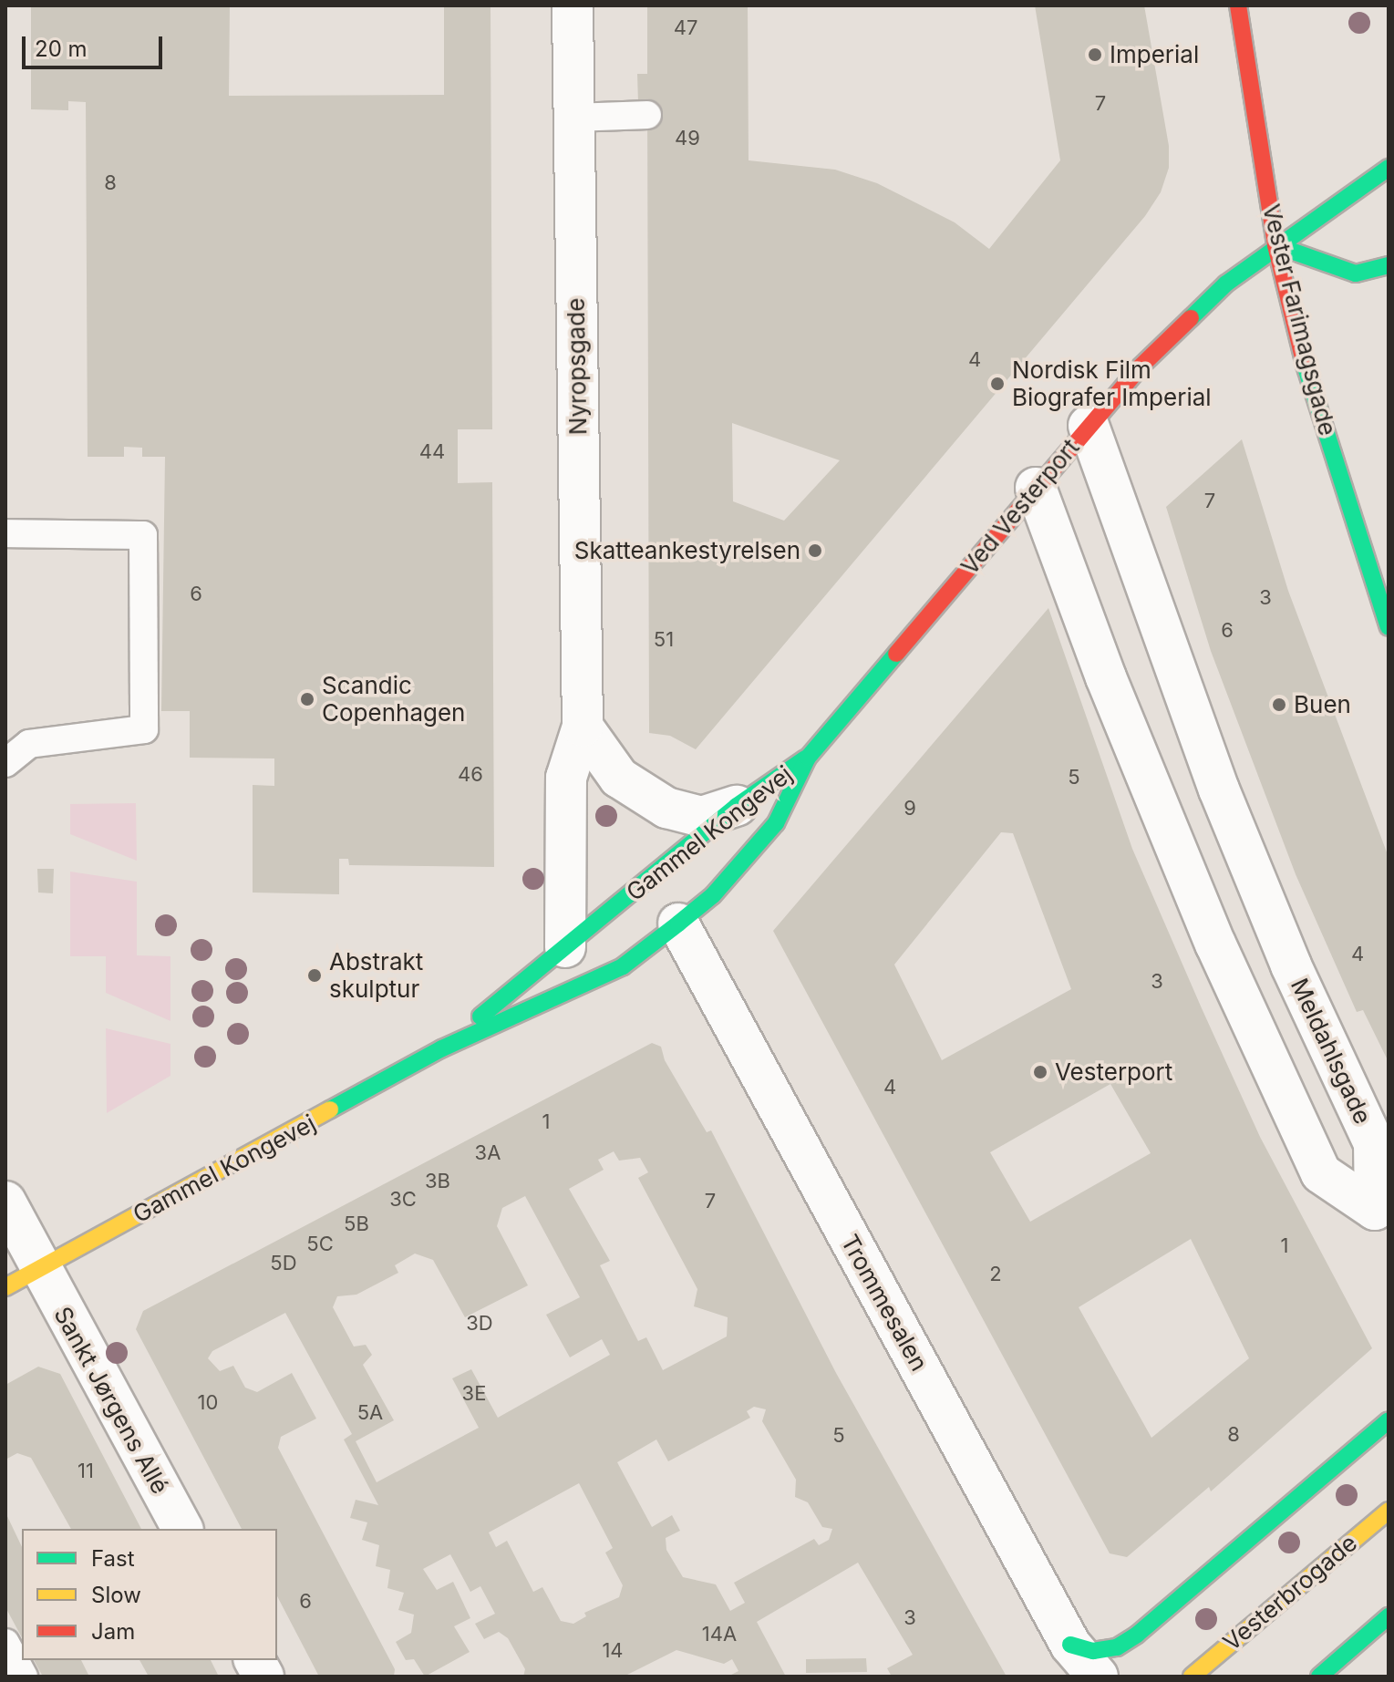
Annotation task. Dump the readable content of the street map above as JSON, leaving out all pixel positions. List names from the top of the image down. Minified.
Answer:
{"streets":{"street":["Vester Farimagsgade","Nyropsgade","Ved Vesterport","Gammel Kongevej","Meldahlsgade","Trommesalen","Sankt Jørgens Allé","Vesterbrogade"]},"crossings":[["Vester Farimagsgade","Ved Vesterport"],["Nyropsgade","Gammel Kongevej"],["Ved Vesterport","Gammel Kongevej"],["Ved Vesterport","Meldahlsgade"],["Gammel Kongevej","Trommesalen"],["Gammel Kongevej","Sankt Jørgens Allé"]],"places":["Imperial","Nordisk Film Biografer Imperial","Skatteankestyrelsen","Scandic Copenhagen","Buen","Abstrakt skulptur","Vesterport"],"house_numbers":["47","7","49","8","4","44","7","6","3","6","51","46","5","9","4","3","4","1","3A","3B","3C","7","5B","5C","1","5D","2","3D","3E","10","5A","8","5","11","6","3","14A","14"],"legend":["Fast","Slow","Jam"],"scale_bar":"20 m"}
